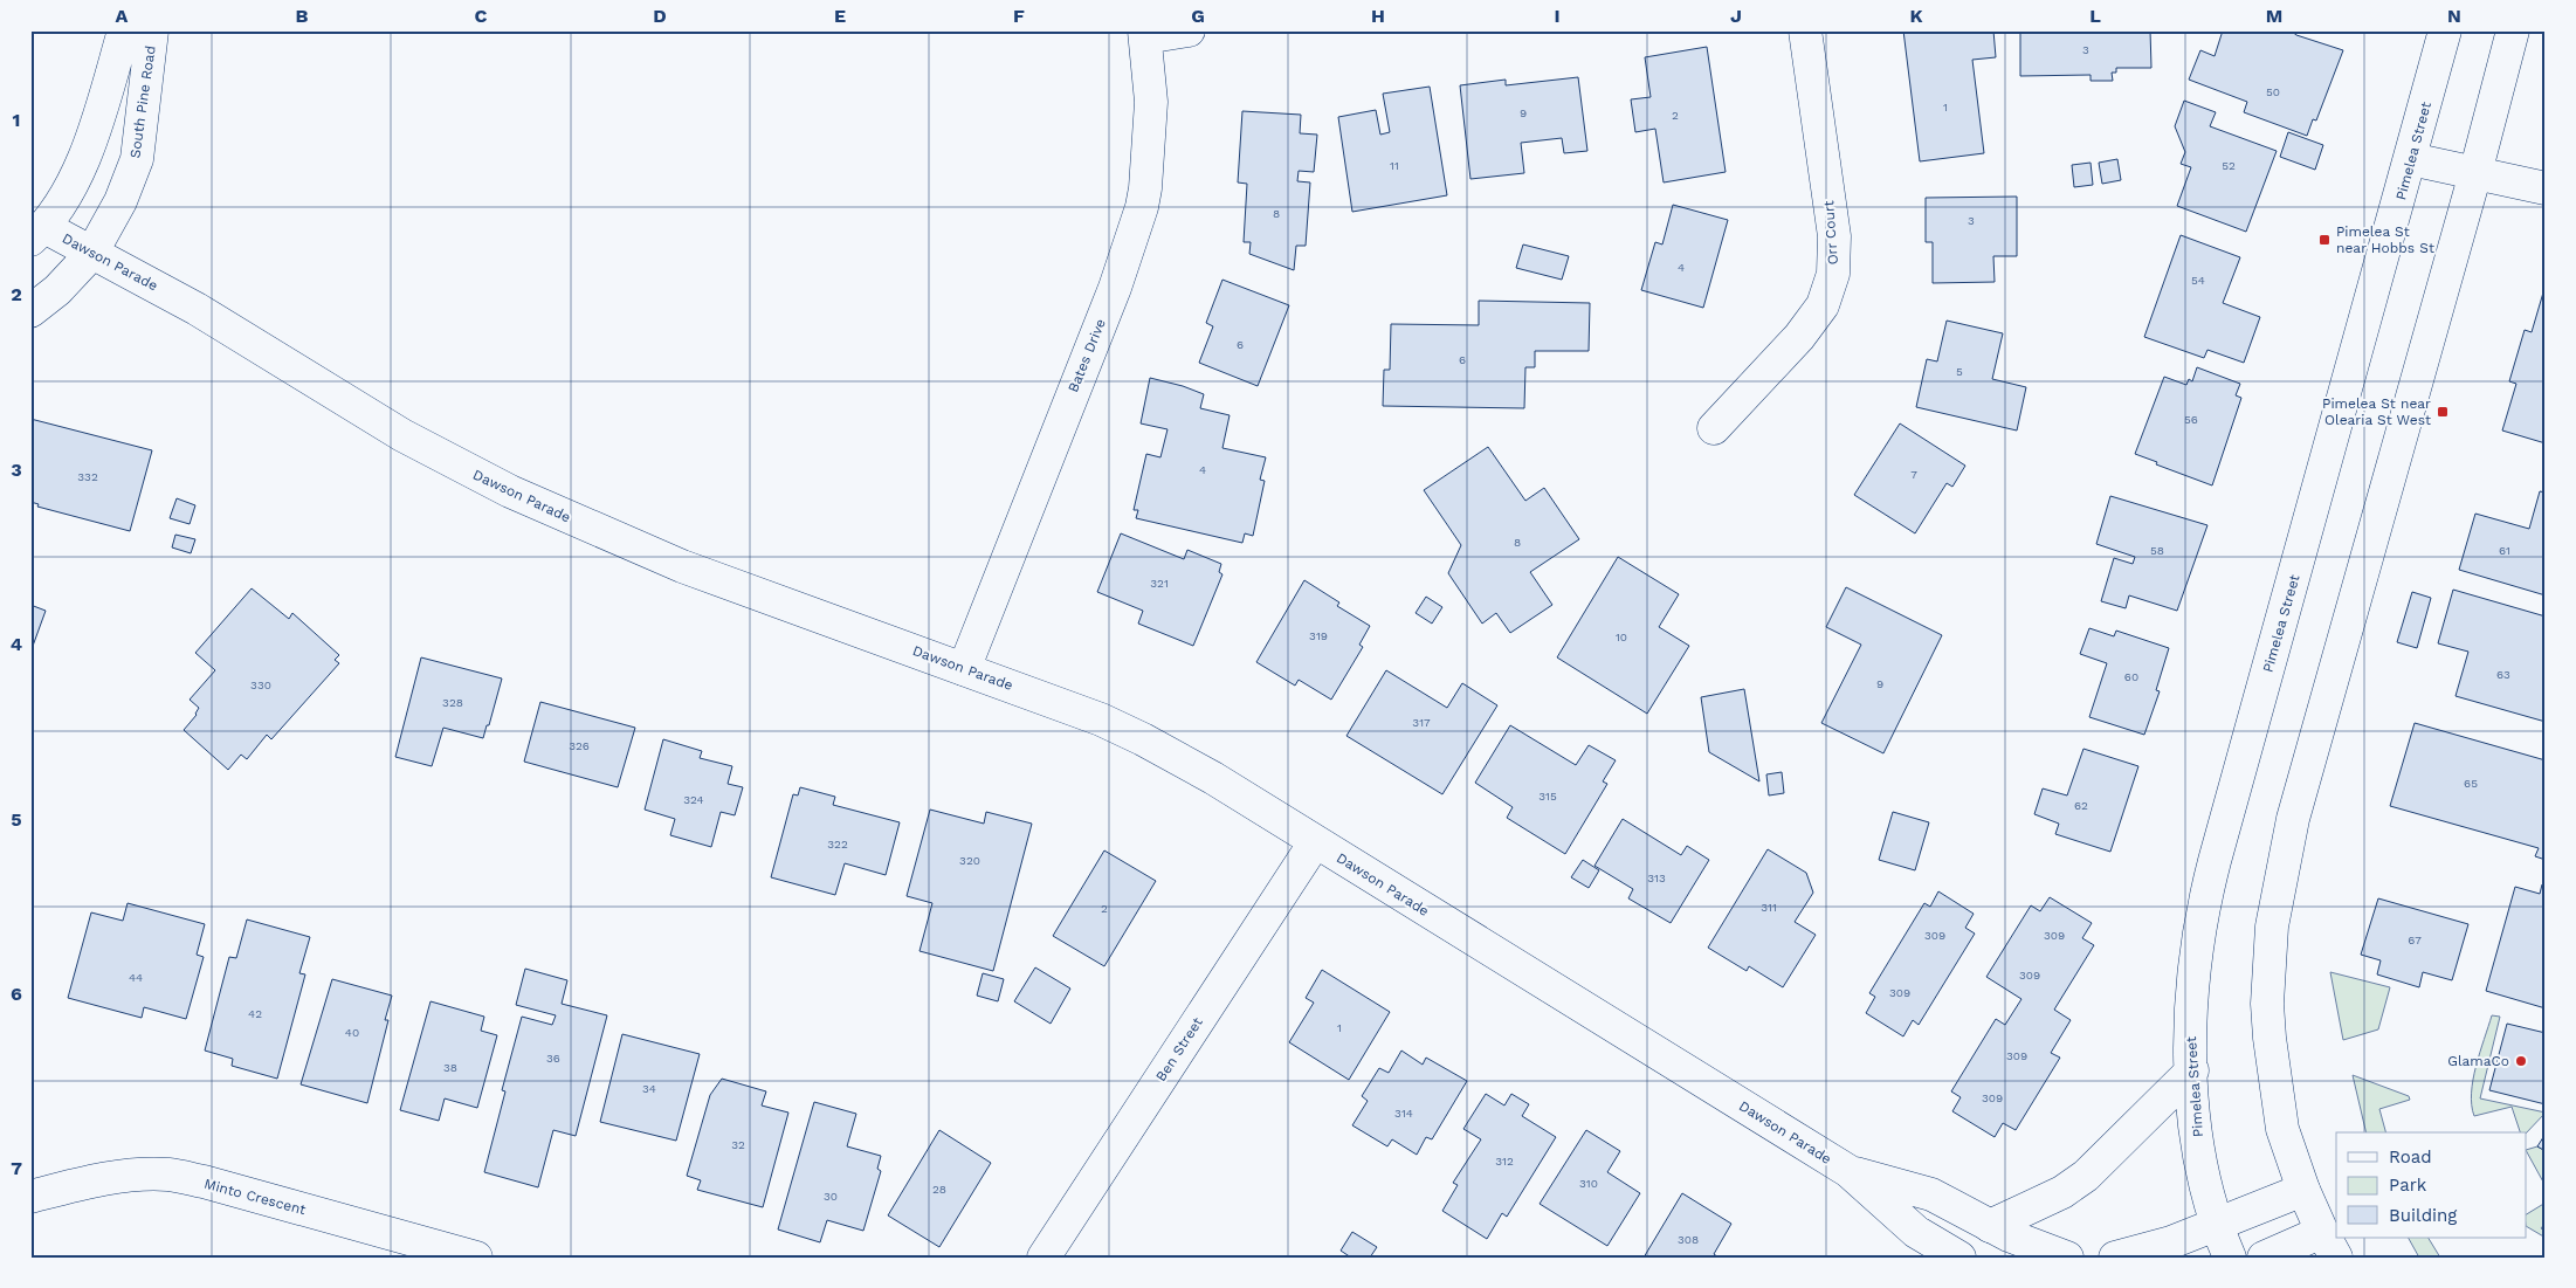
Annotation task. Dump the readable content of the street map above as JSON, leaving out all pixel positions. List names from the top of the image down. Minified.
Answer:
{"streets":{"street":["South Pine Road","Pimelea Street","Orr Court","Dawson Parade","Bates Drive","Ben Street","Minto Crescent"]},"crossings":[["South Pine Road","Dawson Parade"],["Dawson Parade","Bates Drive"],["Dawson Parade","Ben Street"]],"places":{"transit":["Pimelea St near Hobbs St","Pimelea St near Olearia St West"],"other":["GlamaCo"]},"house_numbers":["3","50","1","9","2","11","52","8","3","4","54","6","6","5","56","4","7","332","8","58","61","321","319","10","63","60","9","330","328","317","326","65","315","324","62","322","320","313","311","2","309","309","67","309","44","309","42","1","40","309","36","38","34","309","314","32","312","310","28","30","308"],"legend":["Road","Park","Building"],"grid":{"columns":["A","B","C","D","E","F","G","H","I","J","K","L","M","N"],"rows":["1","2","3","4","5","6","7"]}}
